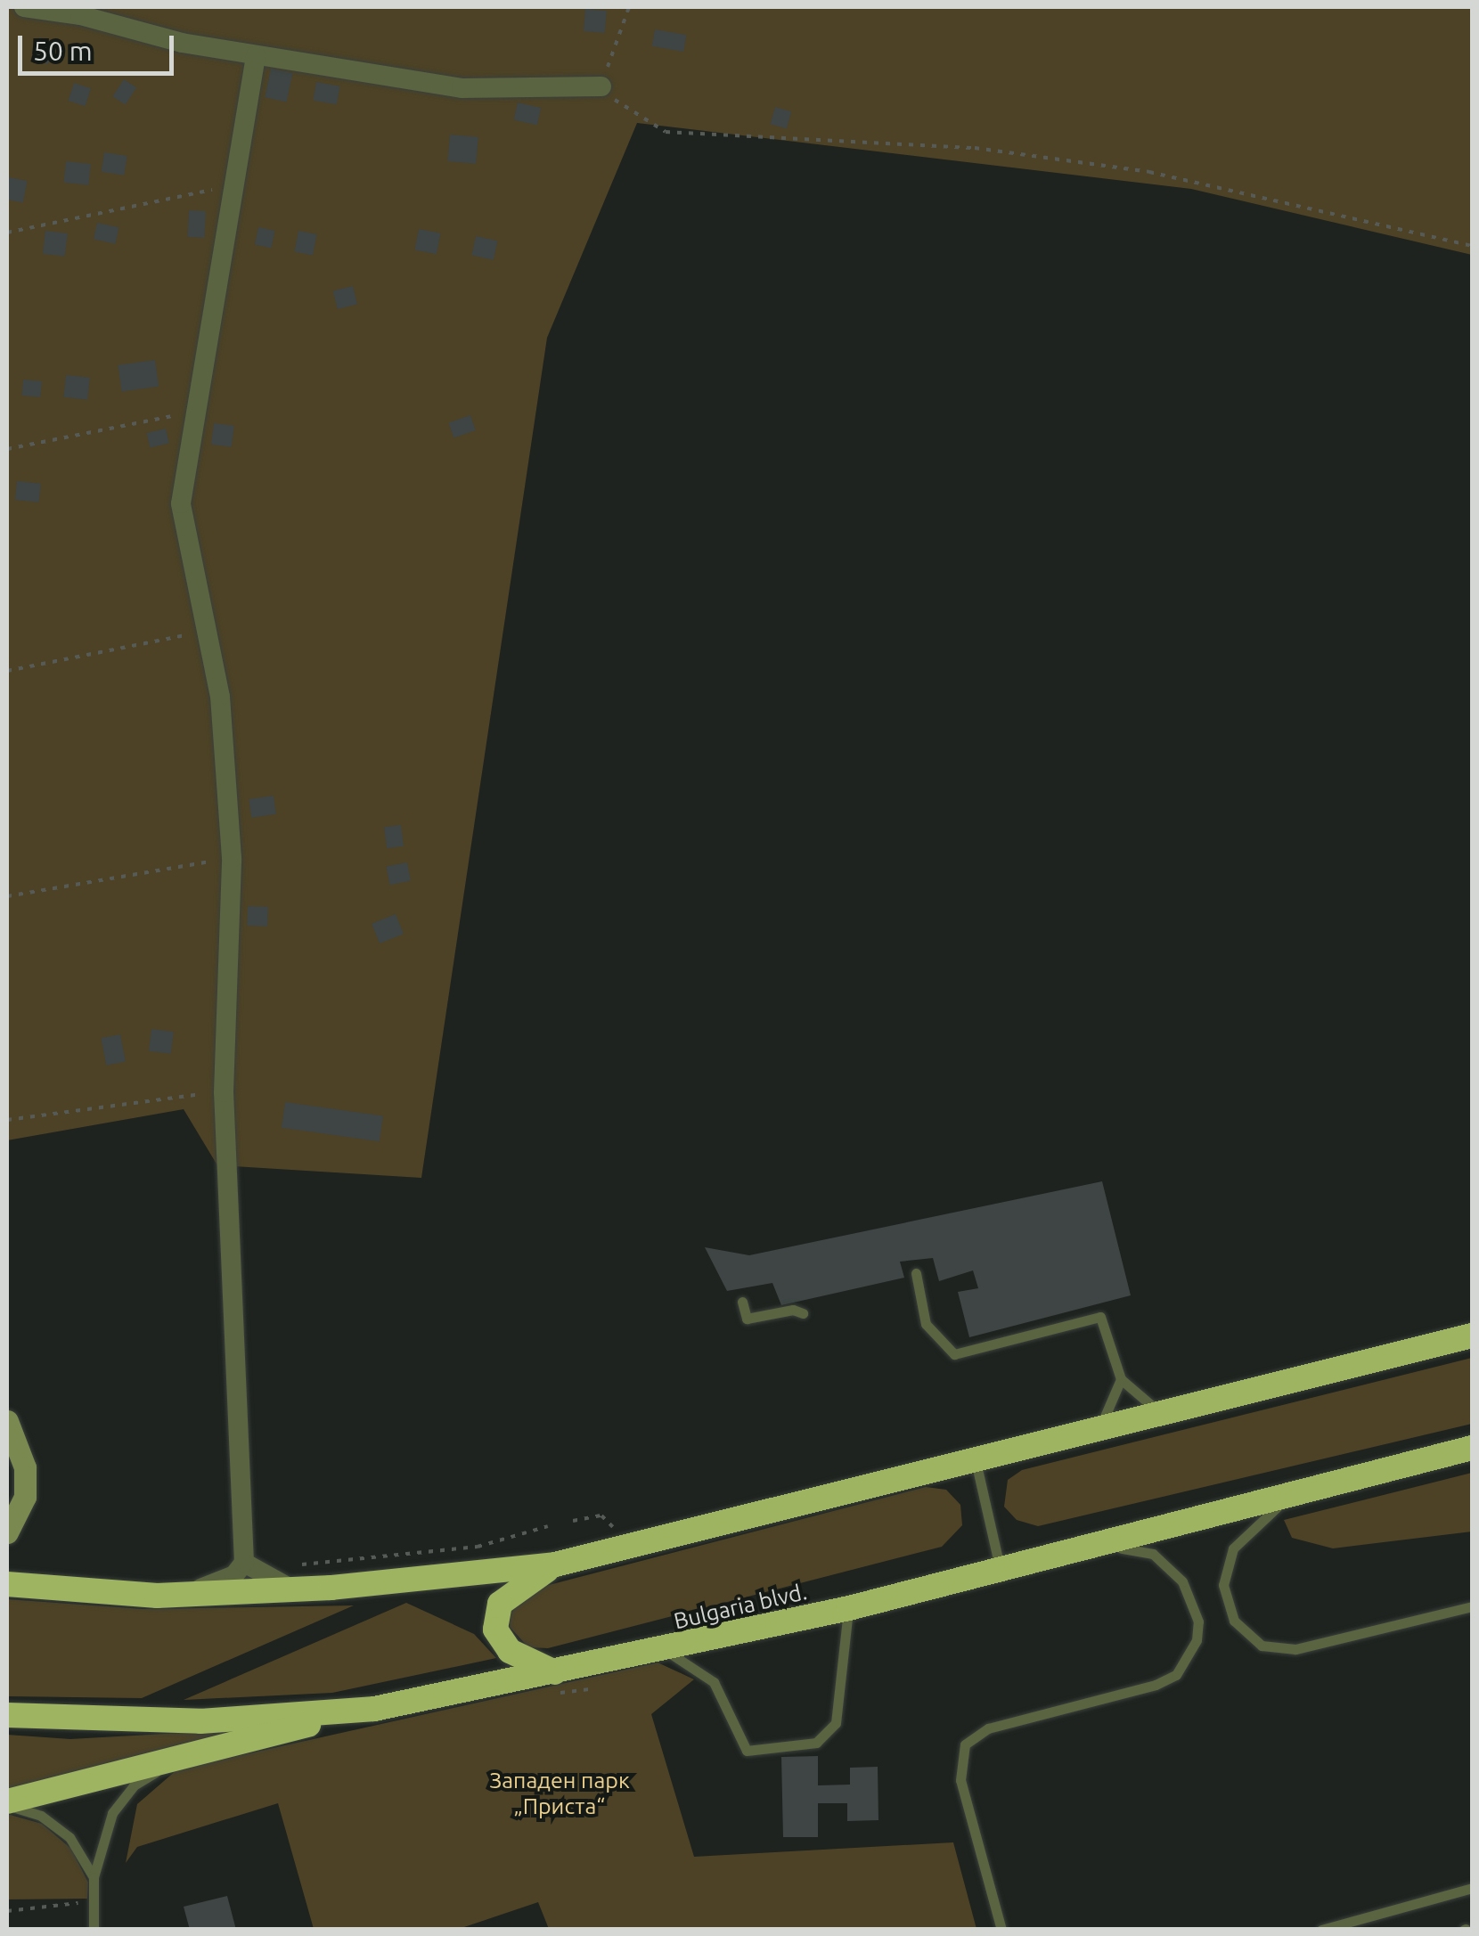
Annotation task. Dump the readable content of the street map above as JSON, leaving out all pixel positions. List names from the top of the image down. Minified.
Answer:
{"streets":{"highway":["Bulgaria blvd."]},"parks":["Западен парк „Приста“"],"scale_bar":"50 m"}
